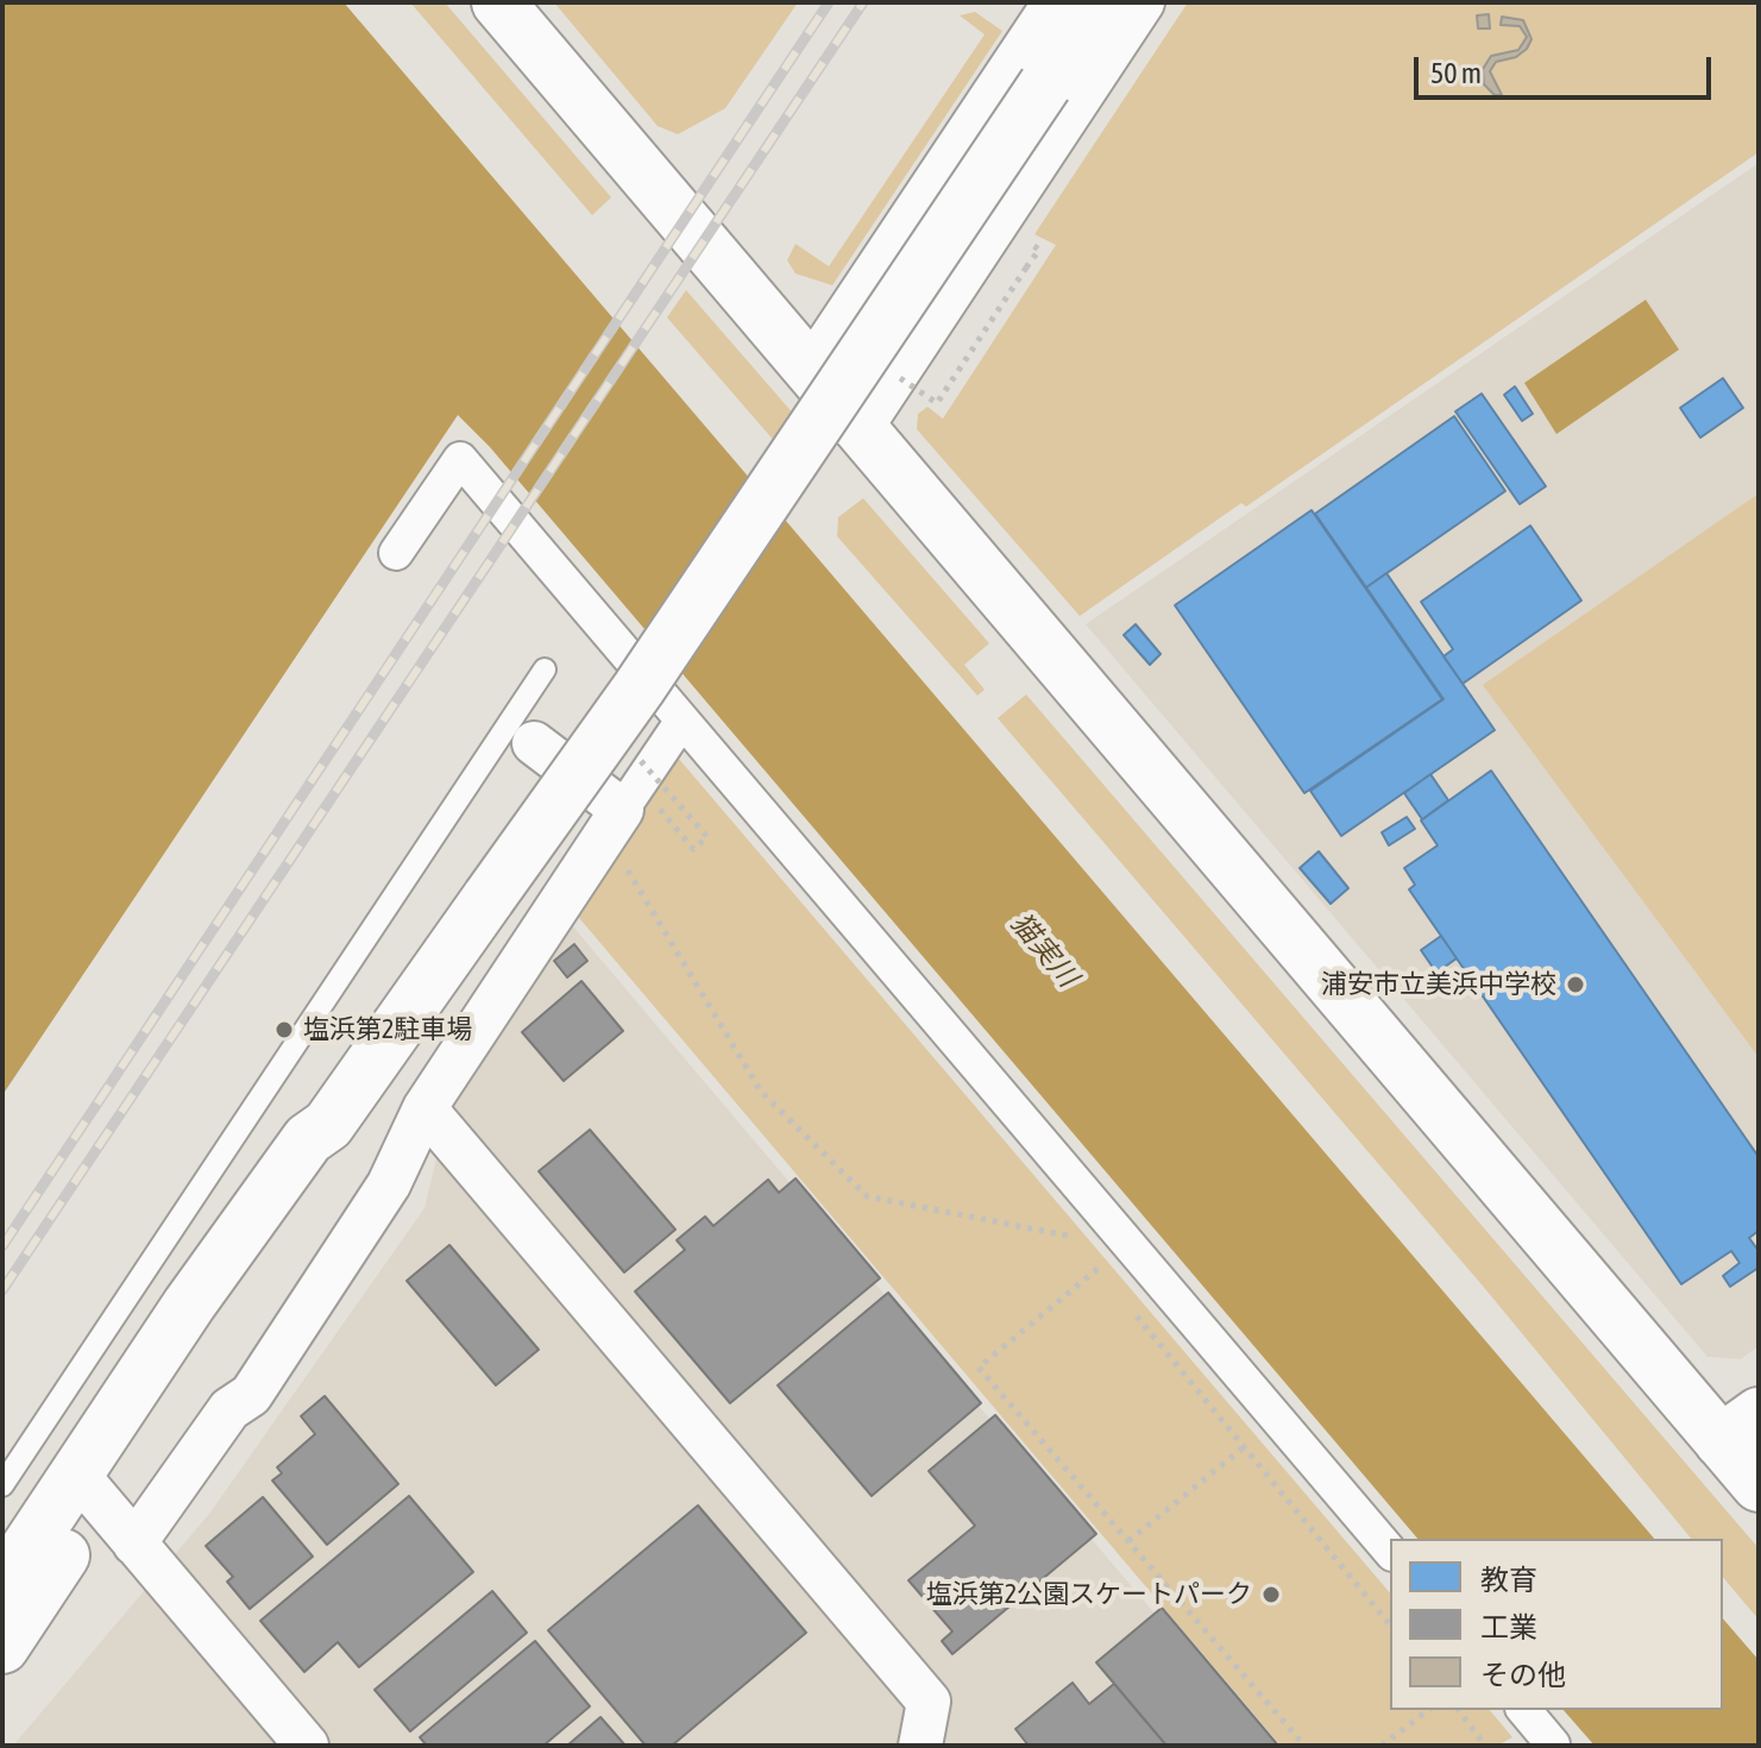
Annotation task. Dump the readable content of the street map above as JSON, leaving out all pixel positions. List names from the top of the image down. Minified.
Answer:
{"water":["猫実川"],"places":["浦安市立美浜中学校","塩浜第2駐車場","塩浜第2公園スケートパーク"],"legend":["教育","工業","その他"],"scale_bar":"50 m"}
